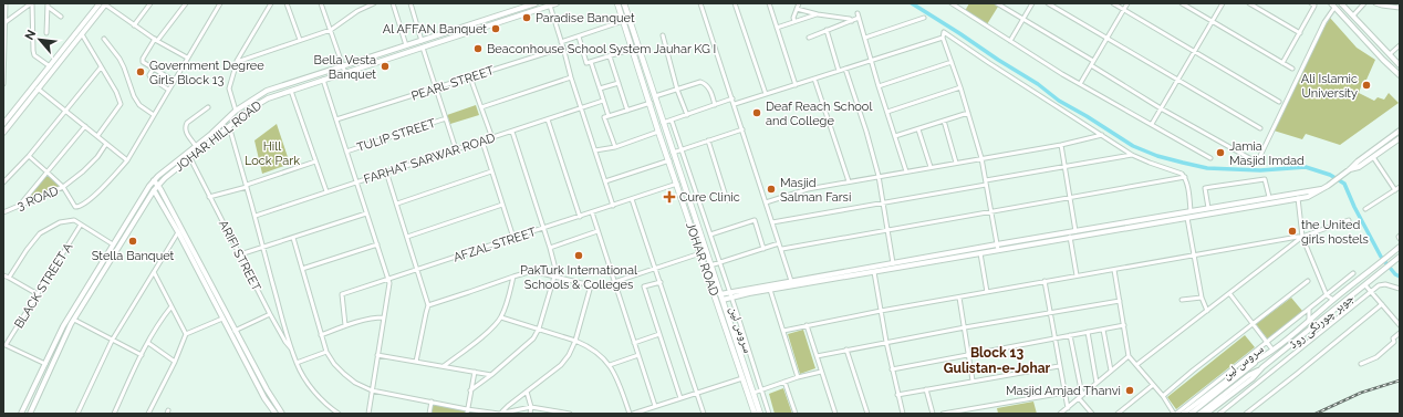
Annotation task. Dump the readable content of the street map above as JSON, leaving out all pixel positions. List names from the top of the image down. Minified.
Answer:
{"streets":{"main road":["JOHAR ROAD"],"street":["PEARL STREET","TULIP STREET","JOHAR HILL ROAD","FARHAT SARWAR ROAD","3 ROAD","AFZAL STREET","ARIFI STREET","BLACK STREET A","جوہر چورنگی روڈ","سروس لین"]},"crossings":[["JOHAR HILL ROAD","ARIFI STREET"],["AFZAL STREET","JOHAR ROAD"],["جوہر چورنگی روڈ","سروس لین"]],"districts":["Block 13 Gulistan-e-Johar"],"parks":["Hill Lock Park"],"places":{"other":["Paradise Banquet","Al AFFAN Banquet","Beaconhouse School System Jauhar KG I","Bella Vesta Banquet","Government Degree Girls Block 13","Ali Islamic University","Deaf Reach School and College","Jamia Masjid Imdad","Masjid Salman Farsi","the United girls hostels","Stella Banquet","PakTurk International Schools & Colleges","Masjid Amjad Thanvi"],"health":["Cure Clinic"]},"north":"top left"}
